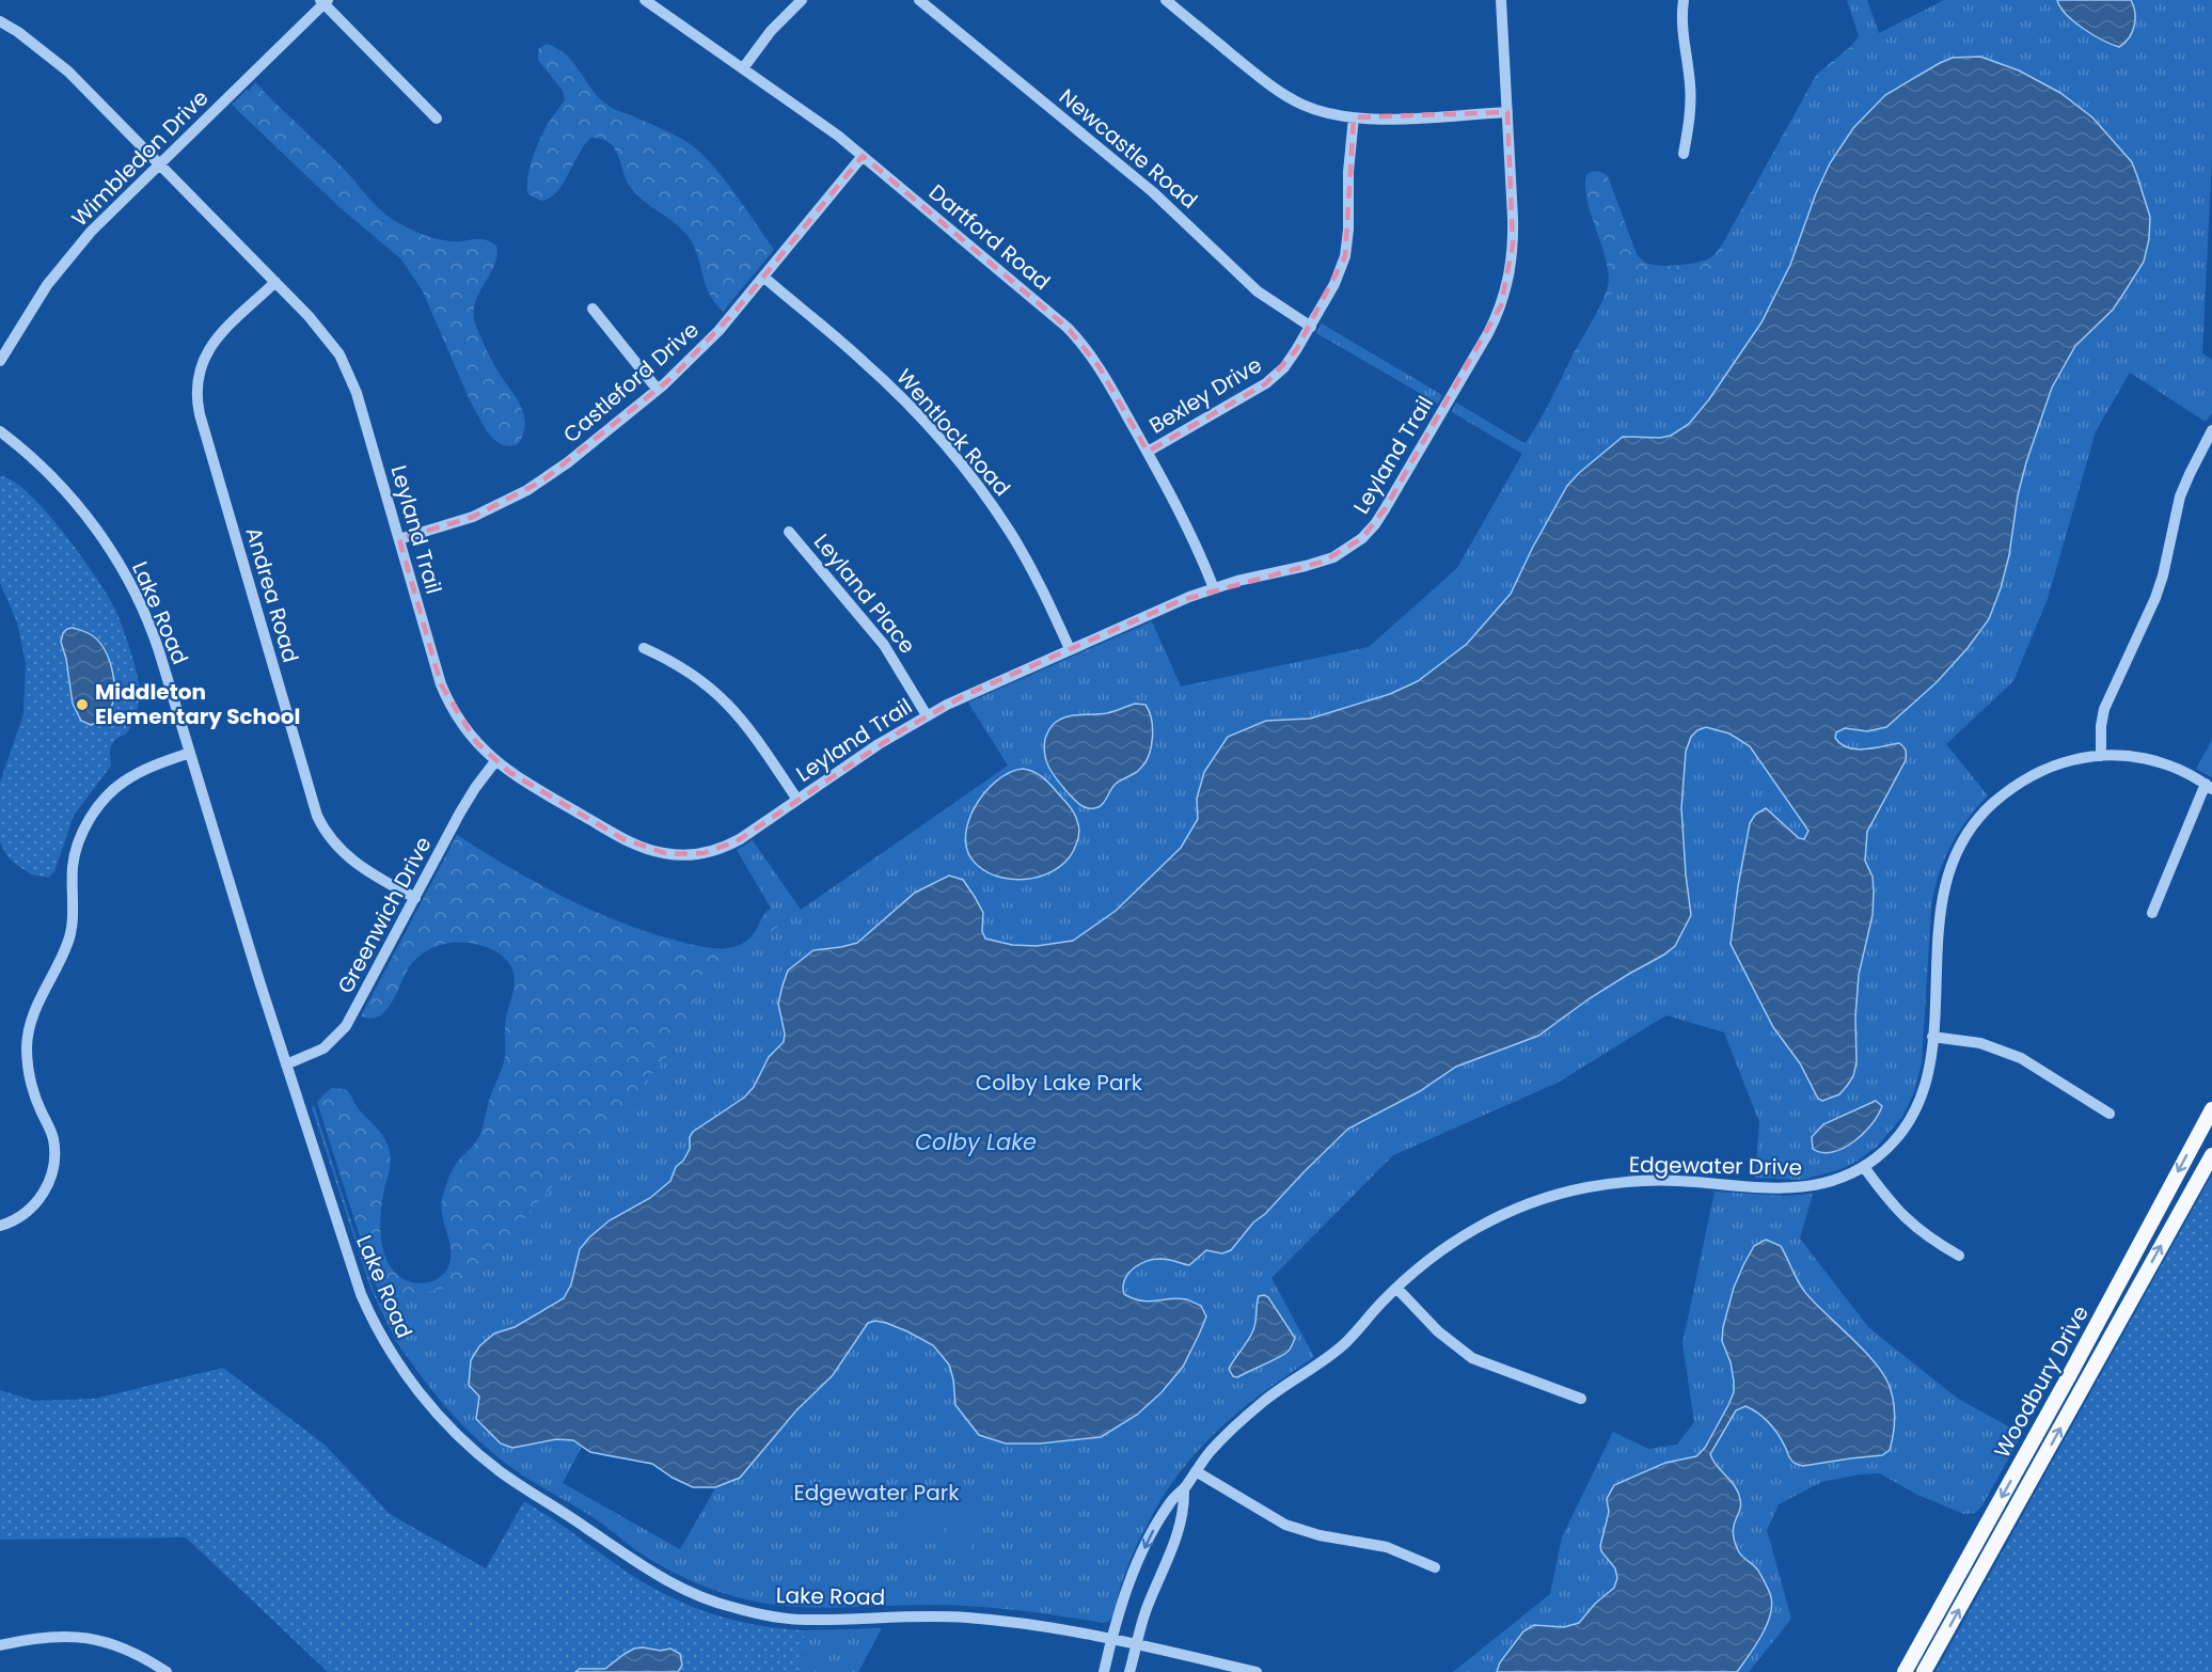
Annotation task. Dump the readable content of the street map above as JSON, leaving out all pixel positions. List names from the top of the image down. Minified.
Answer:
{"streets":{"main road":["Woodbury Drive"],"street":["Newcastle Road","Wimbledon Drive","Dartford Road","Castleford Drive","Bexley Drive","Wentlock Road","Leyland Trail","Leyland Place","Andrea Road","Lake Road","Greenwich Drive","Edgewater Drive"]},"crossings":[["Newcastle Road","Bexley Drive"],["Wimbledon Drive","Leyland Trail"],["Dartford Road","Castleford Drive"],["Dartford Road","Bexley Drive"],["Dartford Road","Leyland Trail"],["Castleford Drive","Wentlock Road"],["Castleford Drive","Leyland Trail"],["Wentlock Road","Leyland Trail"],["Leyland Trail","Leyland Place"],["Leyland Trail","Andrea Road"],["Leyland Trail","Greenwich Drive"],["Andrea Road","Greenwich Drive"],["Lake Road","Greenwich Drive"],["Lake Road","Edgewater Drive"]],"water":["Colby Lake"],"parks":["Colby Lake Park","Edgewater Park"],"places":["Middleton Elementary School"]}
